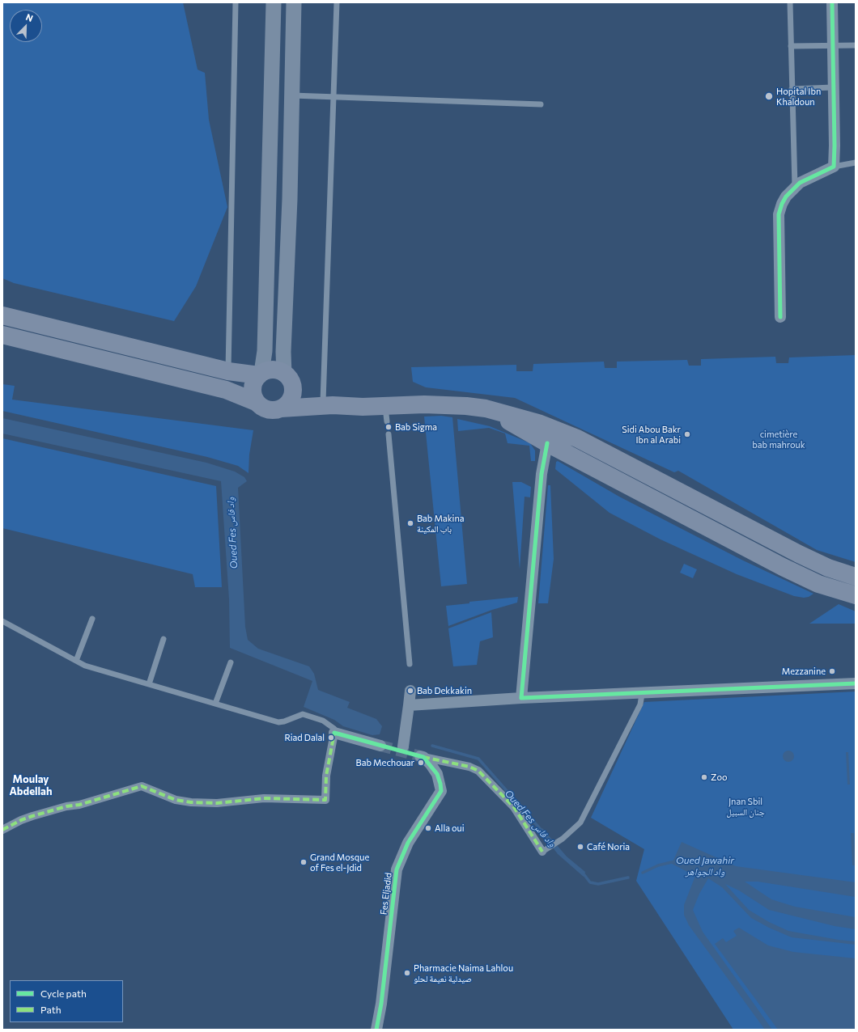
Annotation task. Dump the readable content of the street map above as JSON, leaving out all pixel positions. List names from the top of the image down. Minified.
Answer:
{"streets":{"street":["Fes Eljadid"]},"districts":["Moulay Abdellah"],"water":["Oued Fes واد فاس","Oued Jawahir واد الجواهر"],"parks":["cimetière bab mahrouk","Jnan Sbil جنان السبيل"],"places":["Hopital Ibn Khaldoun","Bab Sigma","Sidi Abou Bakr Ibn al Arabi","Bab Makina باب المكينة","Mezzanine","Bab Dekkakin","Riad Dalal","Bab Mechouar","Zoo","Alla oui","Café Noria","Grand Mosque of Fes el-Jdid","Pharmacie Naima Lahlou صيدلية نعيمة لحلو"],"legend":["Cycle path","Path"],"north":"top right"}
